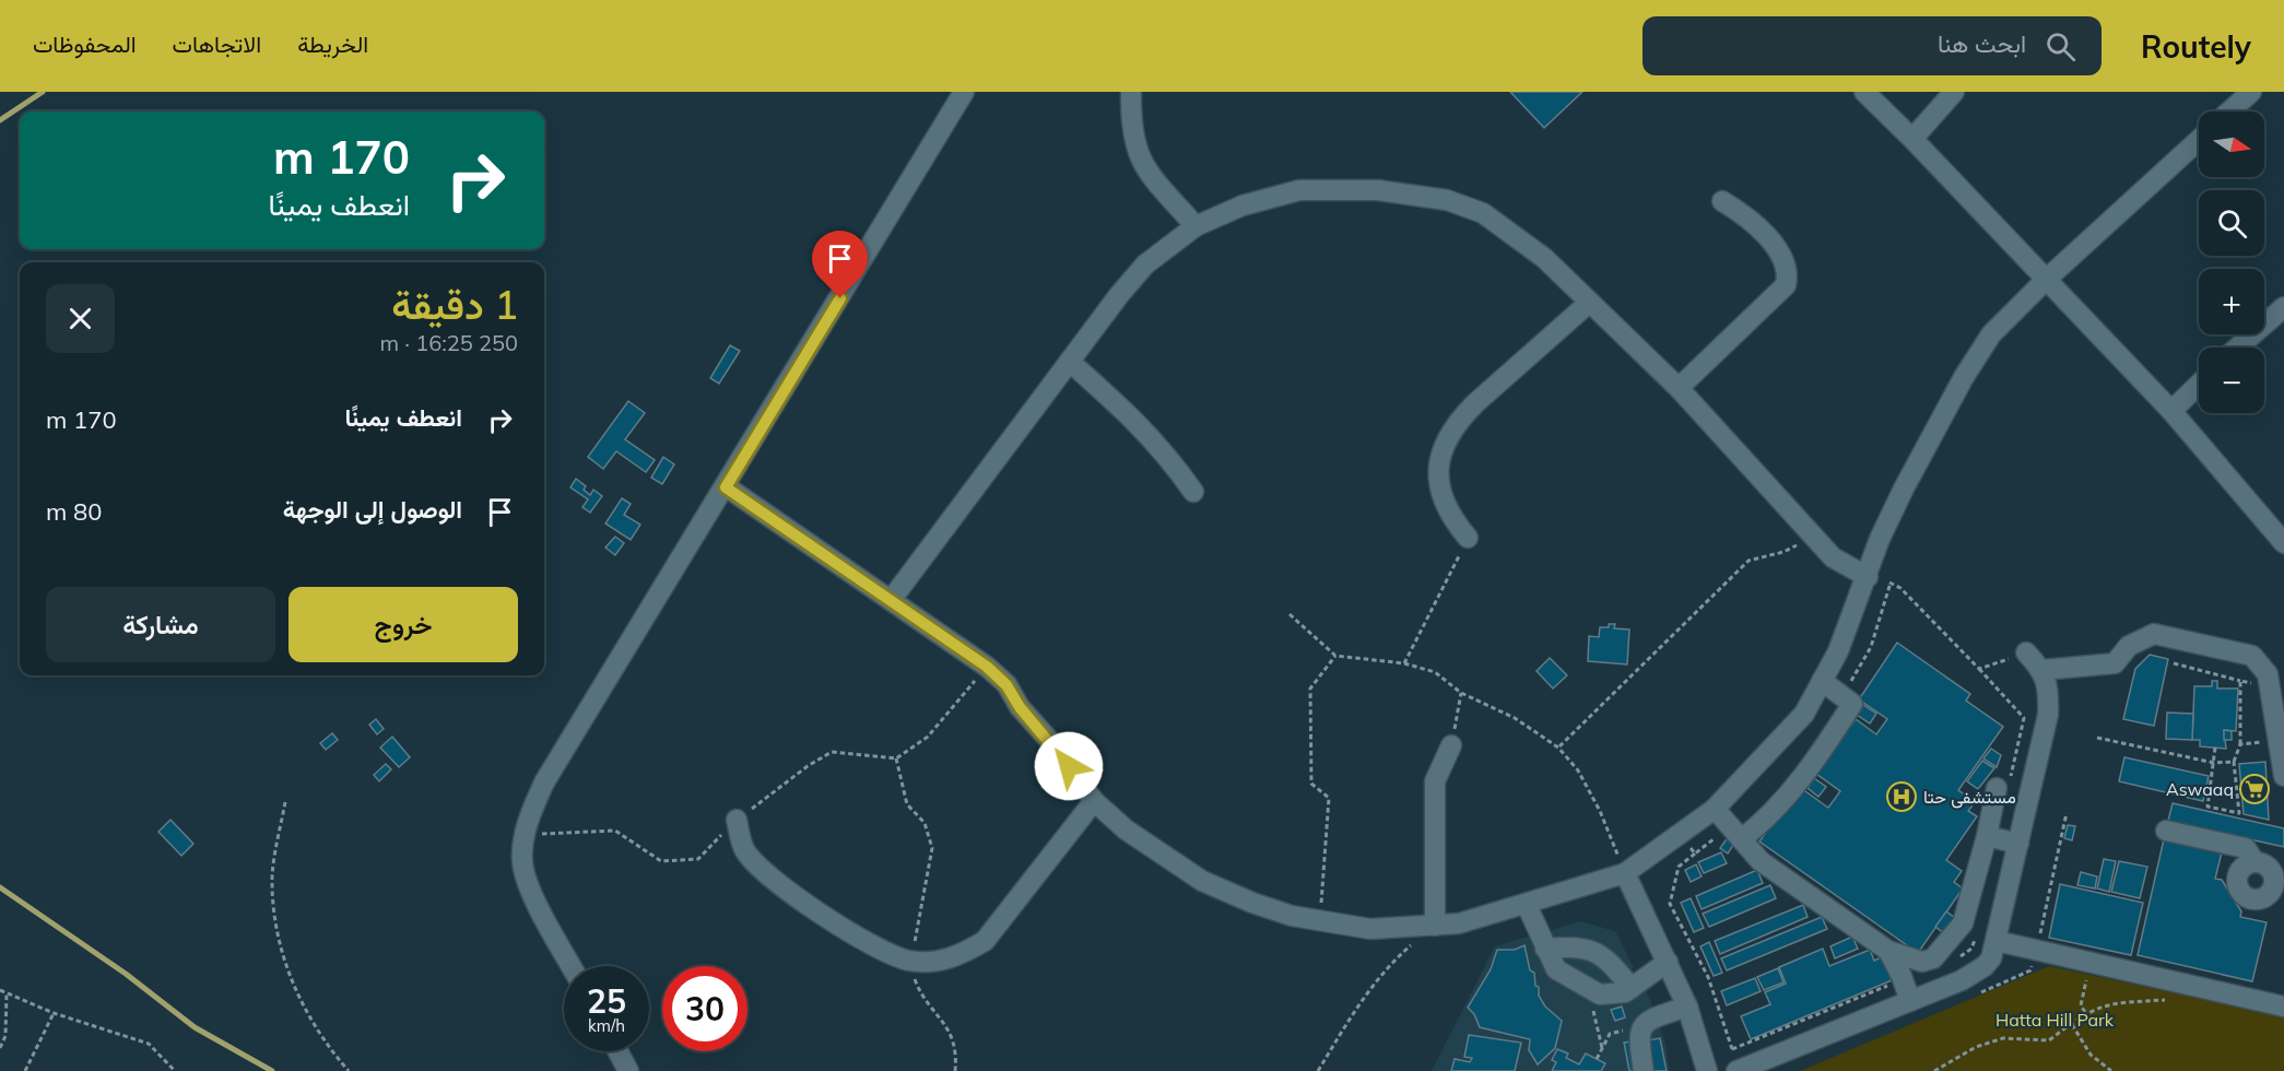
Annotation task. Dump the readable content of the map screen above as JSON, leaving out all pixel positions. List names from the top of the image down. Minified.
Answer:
{"parks":["Hatta Hill Park"],"places":{"supermarket":["Aswaaq"],"hospital":["مستشفى حتا"]},"north":"right","page":{"header":"Routely","search":"ابحث هنا","nav":["الخريطة","الاتجاهات","المحفوظات"],"map_buttons":["+","−"],"turn":["170 m","انعطف يمينًا"],"heading":["1 دقيقة","250 m · 16:25"],"list":[{"name":"انعطف يمينًا","value":"170 m"},{"name":"الوصول إلى الوجهة","value":"80 m"}],"buttons":["خروج","مشاركة"],"speed":"25 km/h","limit":"30"}}
